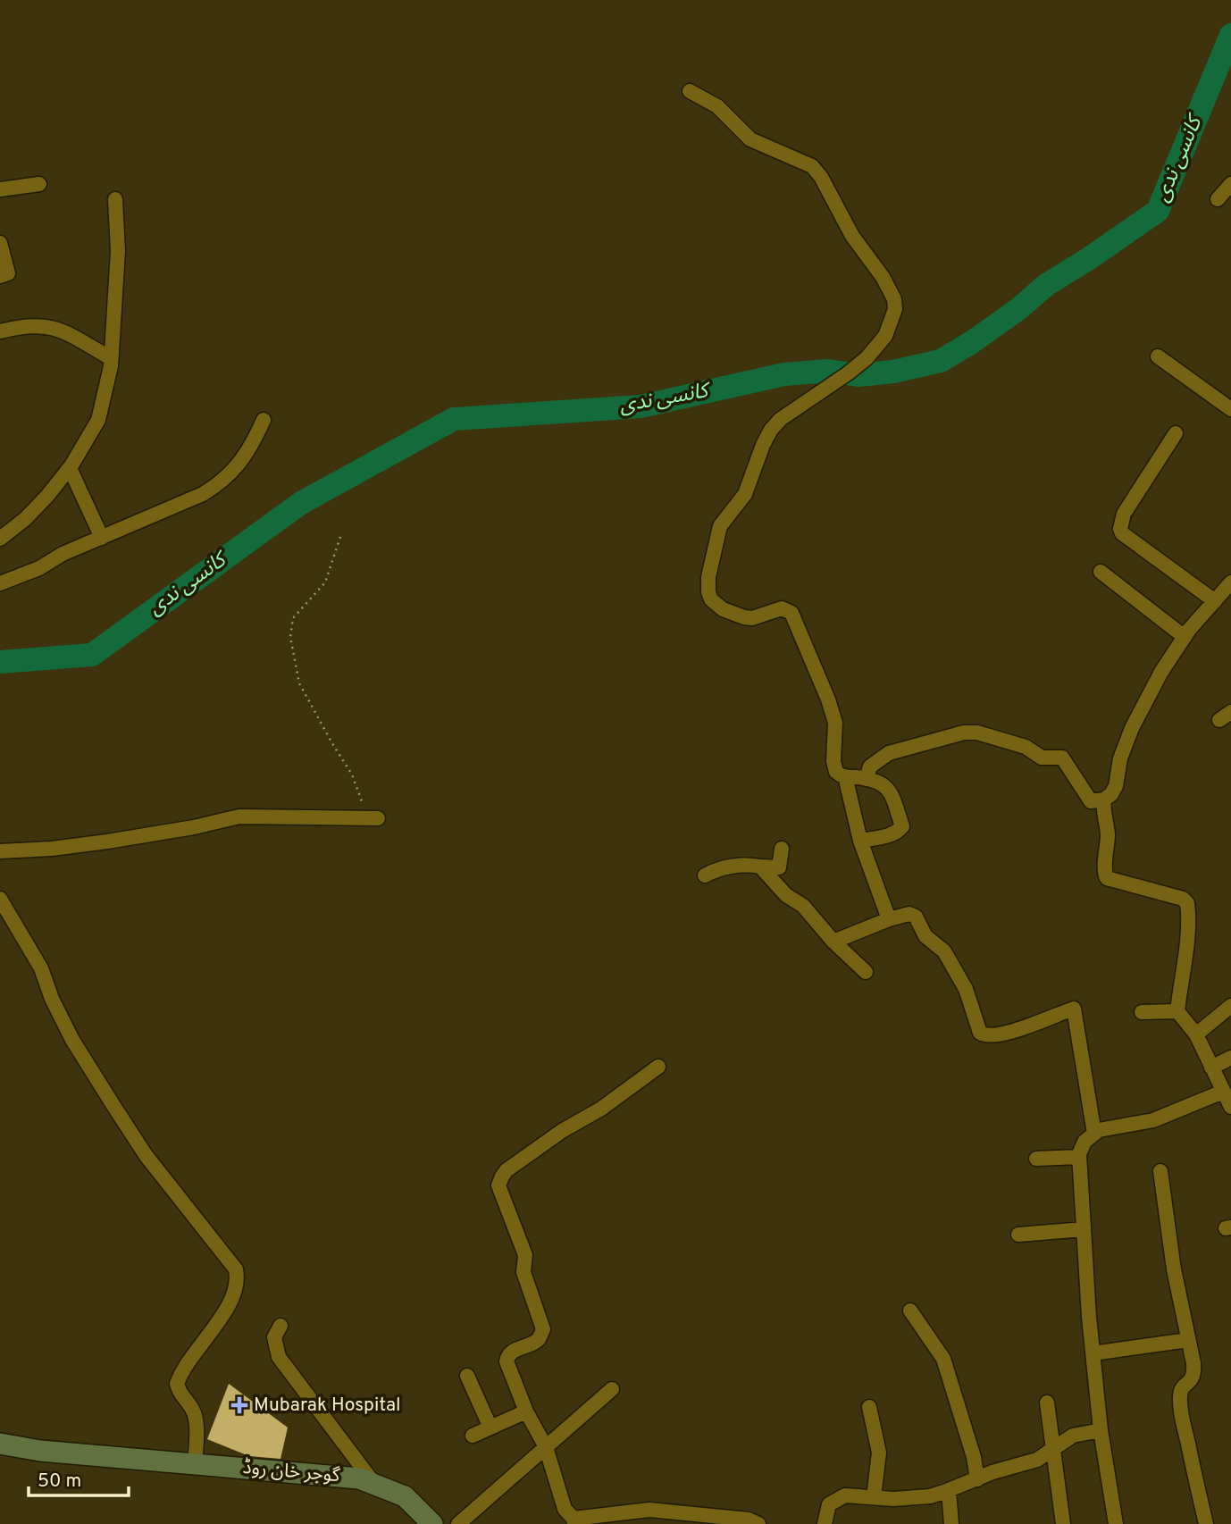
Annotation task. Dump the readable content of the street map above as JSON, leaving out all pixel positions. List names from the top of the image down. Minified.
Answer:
{"streets":{"main road":["گوجر خان روڈ"]},"water":["کانسی ندی"],"places":{"health":["Mubarak Hospital"]},"scale_bar":"50 m"}
